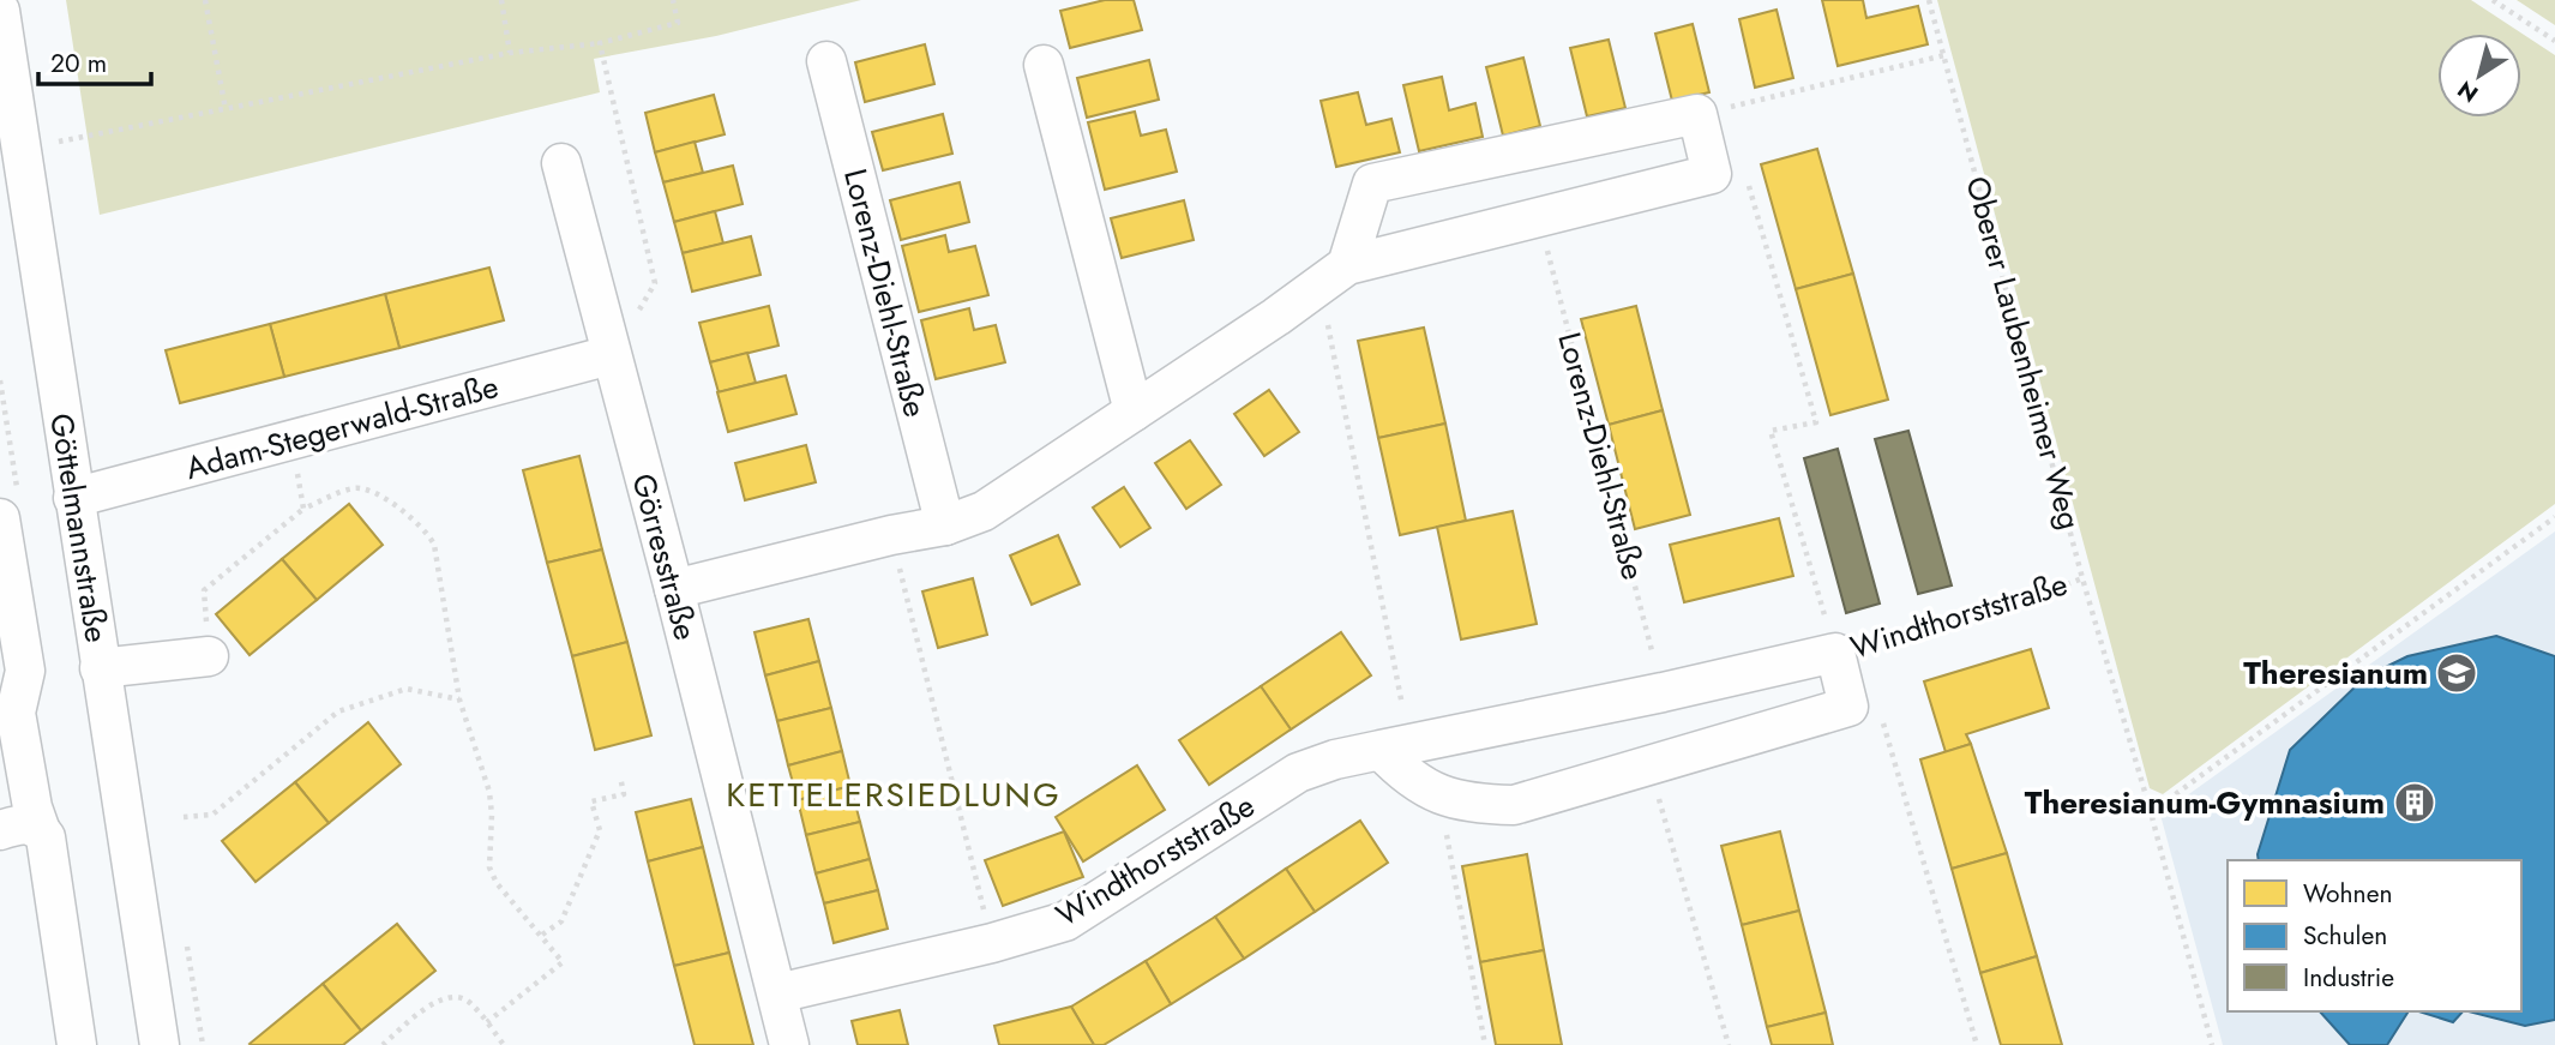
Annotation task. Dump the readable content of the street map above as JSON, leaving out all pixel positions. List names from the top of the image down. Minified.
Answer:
{"streets":{"street":["Lorenz-Diehl-Straße","Adam-Stegerwald-Straße","Göttelmannstraße","Görresstraße","Windthorststraße"],"path":["Oberer Laubenheimer Weg"]},"crossings":[["Lorenz-Diehl-Straße","Windthorststraße"],["Oberer Laubenheimer Weg","Windthorststraße"],["Adam-Stegerwald-Straße","Göttelmannstraße"],["Adam-Stegerwald-Straße","Görresstraße"],["Görresstraße","Windthorststraße"]],"districts":["KETTELERSIEDLUNG"],"places":{"school or university":["Theresianum"],"building":["Theresianum-Gymnasium"]},"legend":["Wohnen","Schulen","Industrie"],"scale_bar":"20 m","north":"bottom left"}
